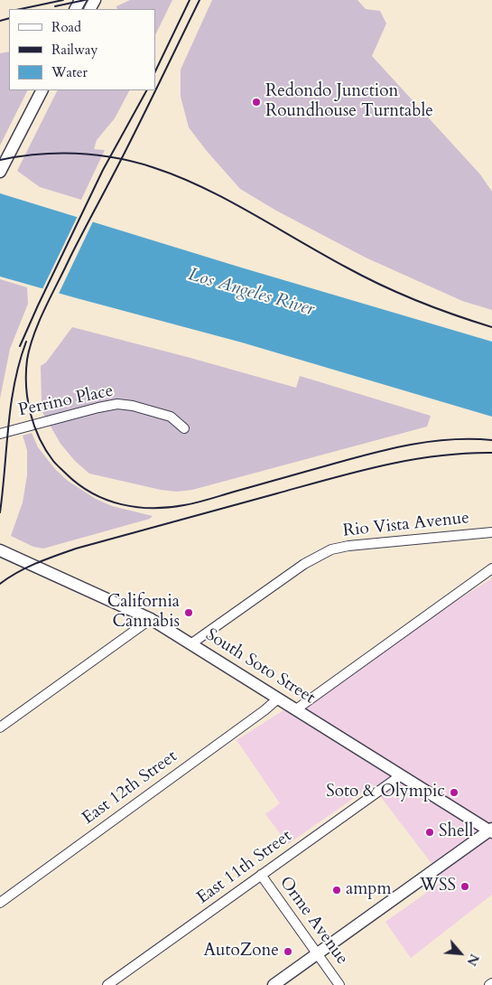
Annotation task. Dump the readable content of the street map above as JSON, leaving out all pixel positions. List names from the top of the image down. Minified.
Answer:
{"streets":{"main road":["South Soto Street"],"street":["Perrino Place","Rio Vista Avenue","East 12th Street","East 11th Street","Orme Avenue"]},"crossings":[["Rio Vista Avenue","South Soto Street"],["South Soto Street","East 12th Street"],["South Soto Street","East 11th Street"],["East 11th Street","Orme Avenue"]],"water":["Los Angeles River"],"places":["Redondo Junction Roundhouse Turntable","California Cannabis","Soto & Olympic","Shell","WSS","ampm","AutoZone"],"legend":["Road","Railway","Water"],"north":"bottom right"}
